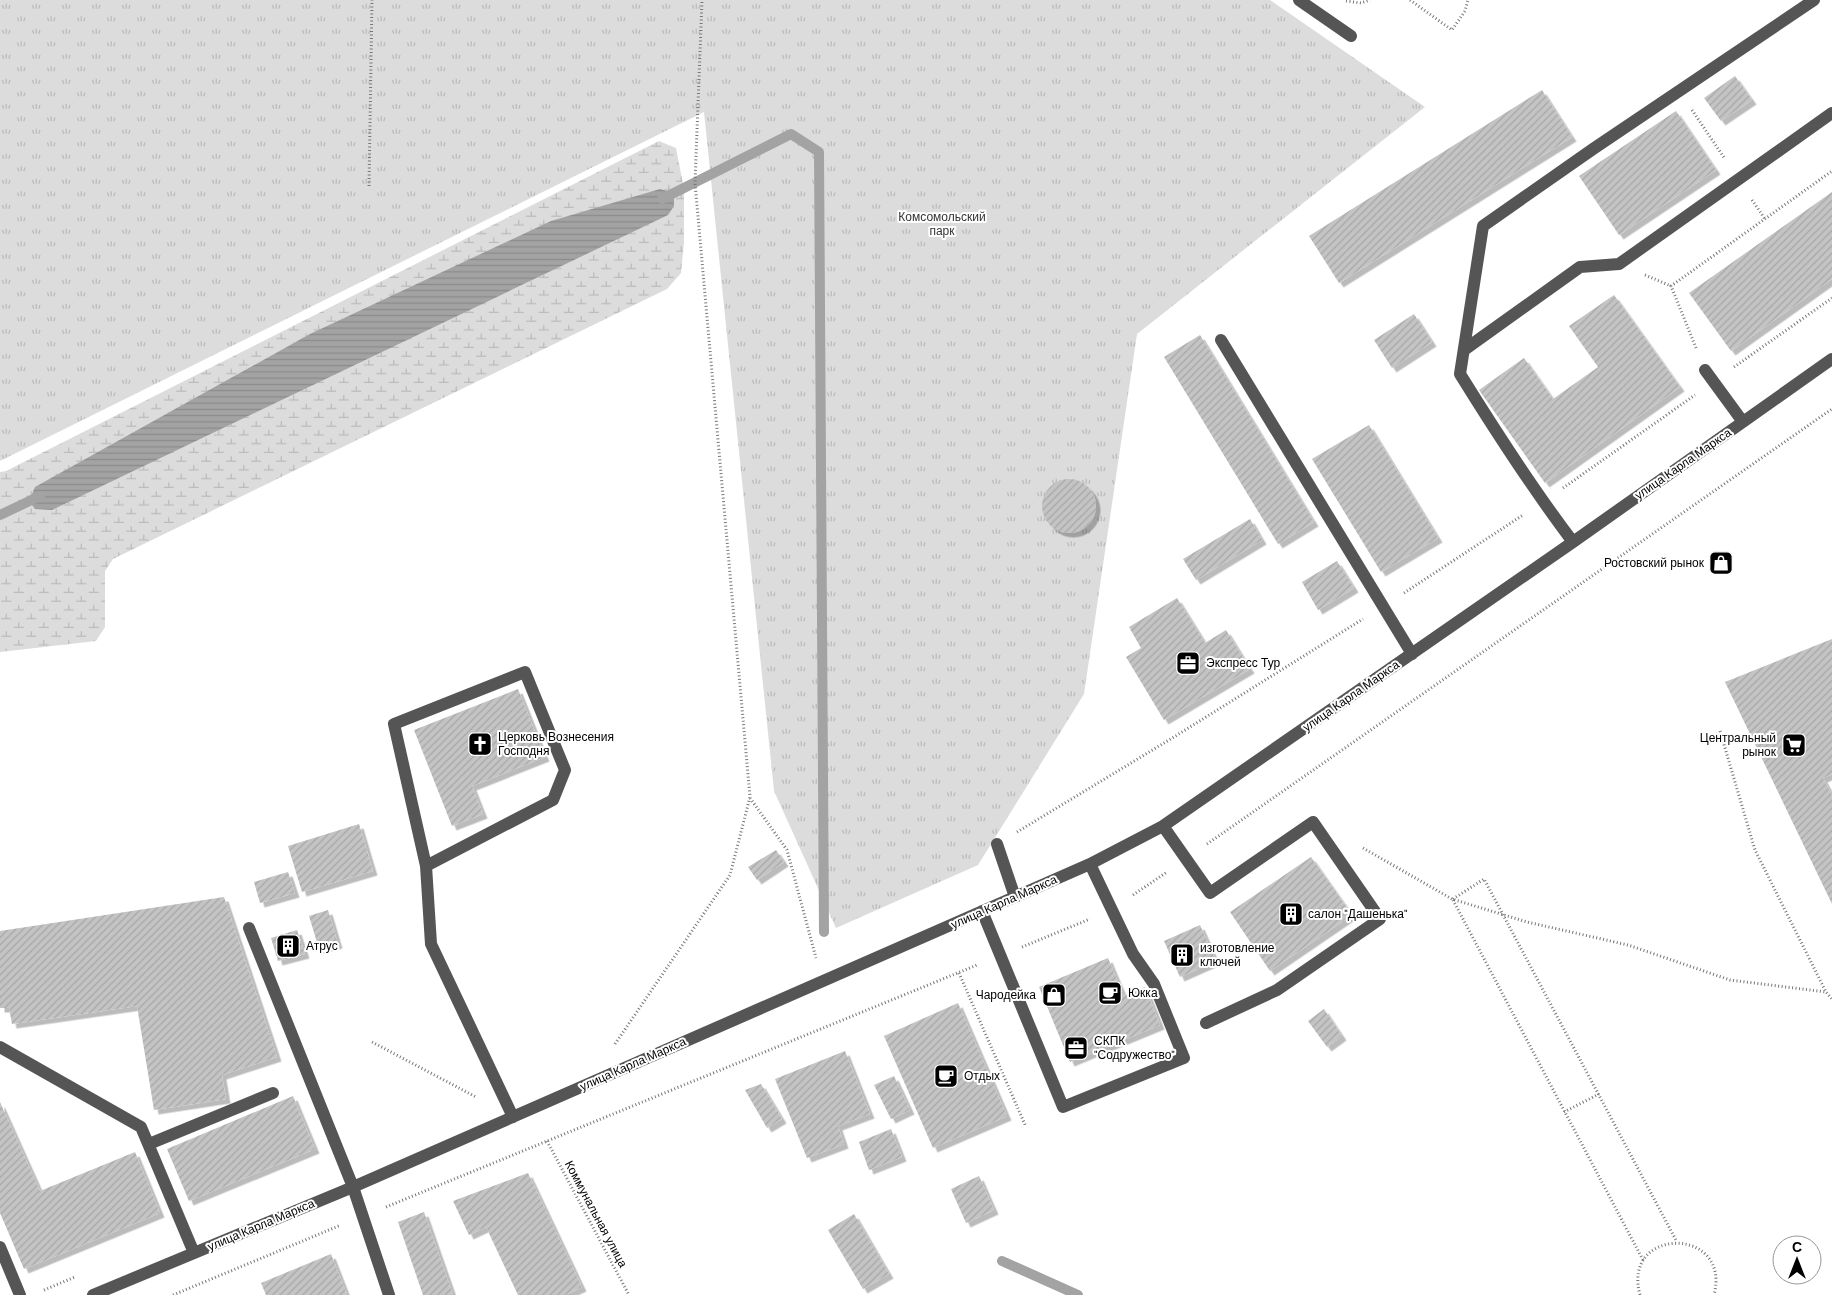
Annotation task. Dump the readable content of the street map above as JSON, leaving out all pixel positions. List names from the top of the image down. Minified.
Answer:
{"streets":{"street":["улица Карла Маркса"],"path":["Коммунальная улица"]},"parks":["Комсомольский парк"],"places":{"shop":["Ростовский рынок","Чародейка"],"office":["Экспресс Тур","СКПК \"Содружество\""],"church":["Церковь Вознесения Господня"],"supermarket":["Центральный рынок"],"building":["салон \"Дашенька\"","Атрус","изготовление ключей"],"cafe":["Юкка","Отдых"]},"north":"top"}
